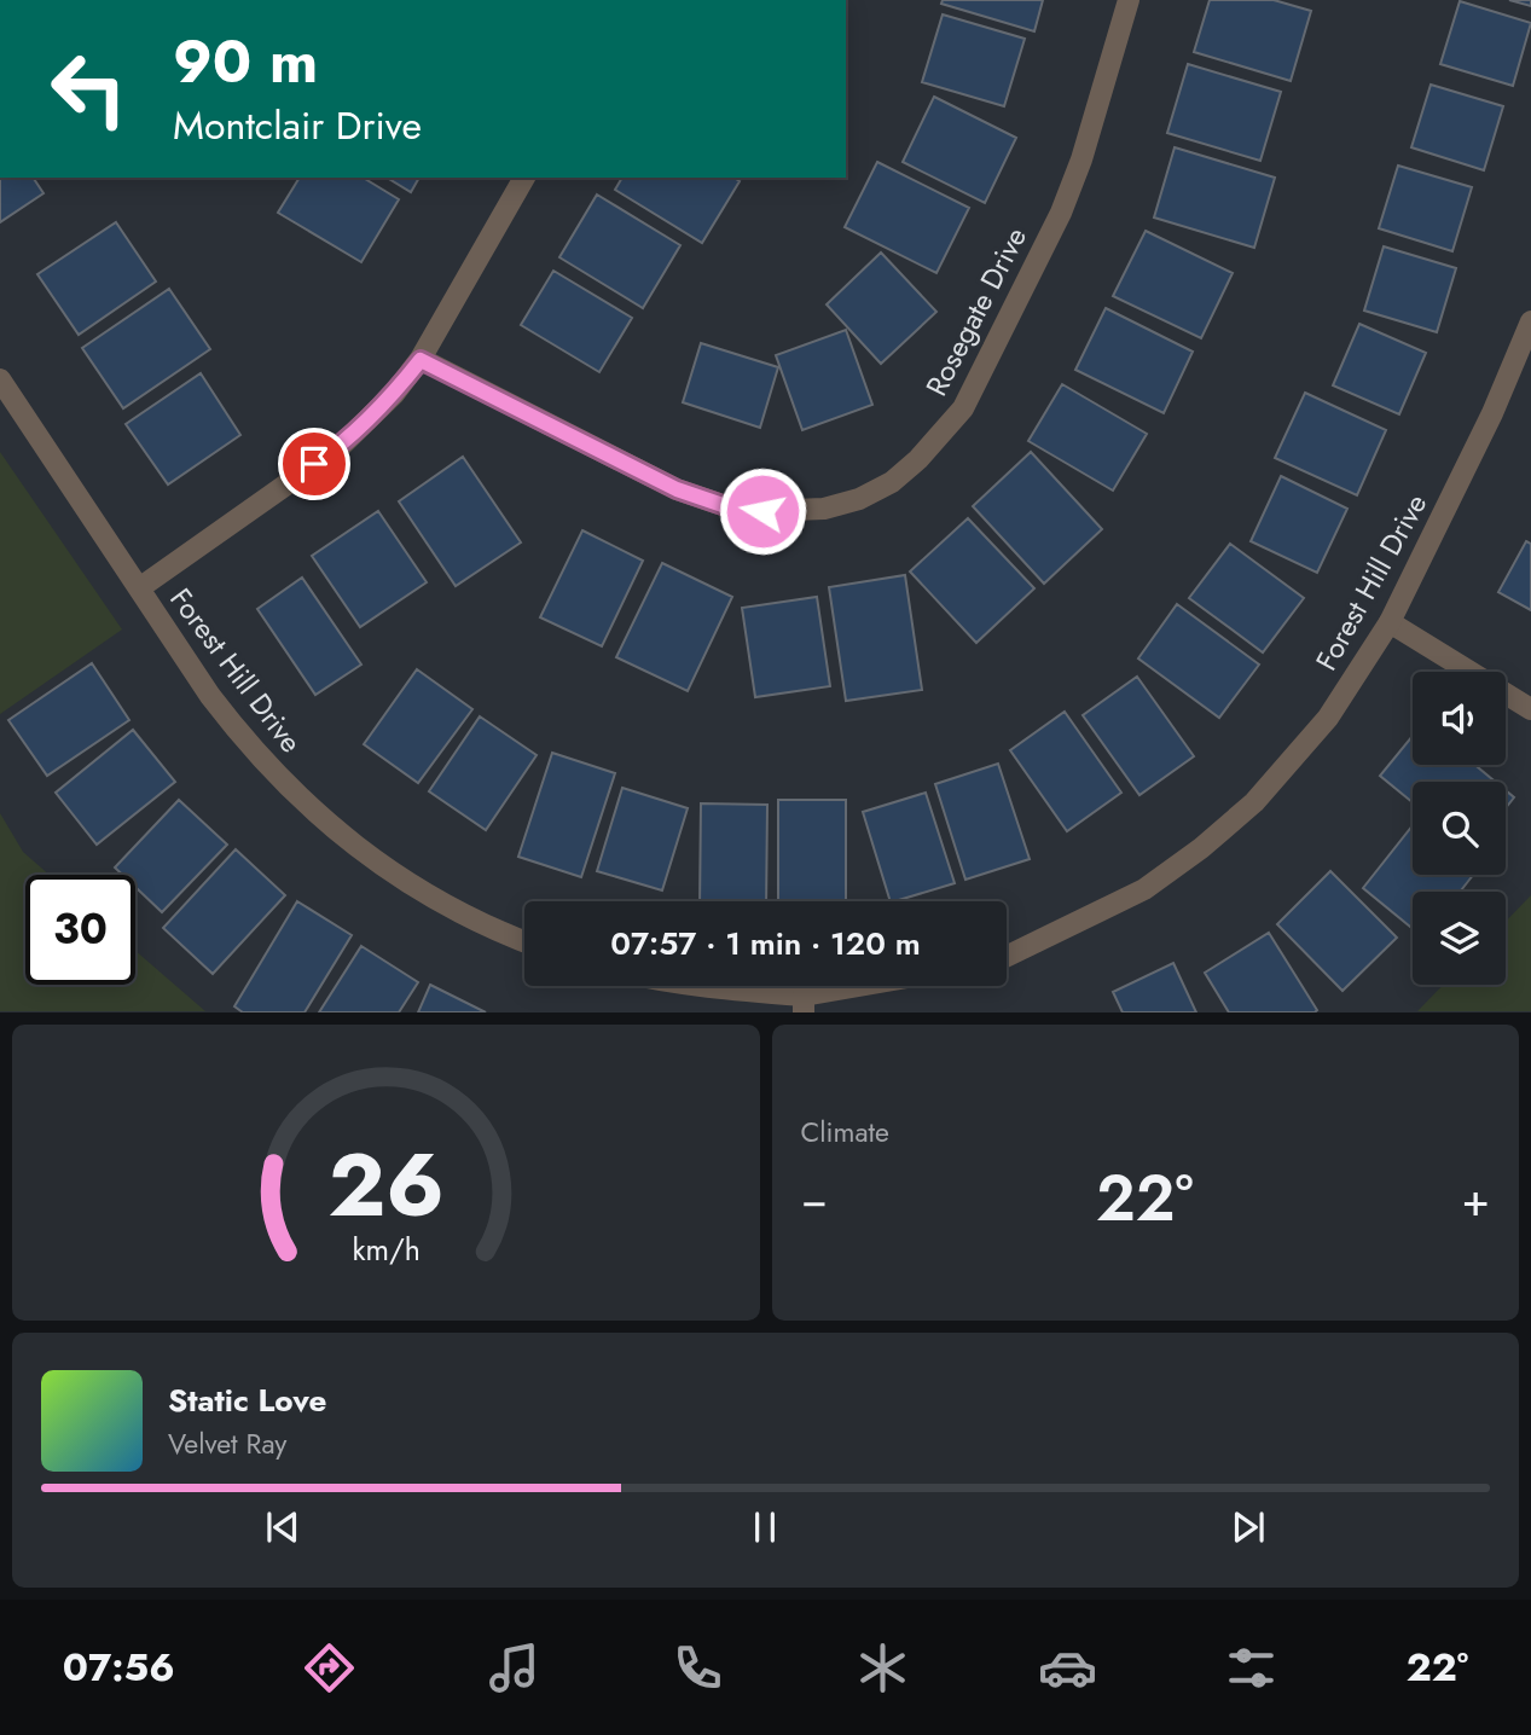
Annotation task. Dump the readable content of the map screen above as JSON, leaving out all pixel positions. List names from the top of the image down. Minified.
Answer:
{"streets":{"street":["Rosegate Drive","Forest Hill Drive"]},"page":{"turn":["90 m","Montclair Drive"],"limit":"30","trip":"07:57 · 1 min · 120 m","tile":"Climate","heat":["−","22°","+"],"song":["Static Love","Velvet Ray"],"tabs":["07:56","22°"],"gauge":["26","km/h"]}}
